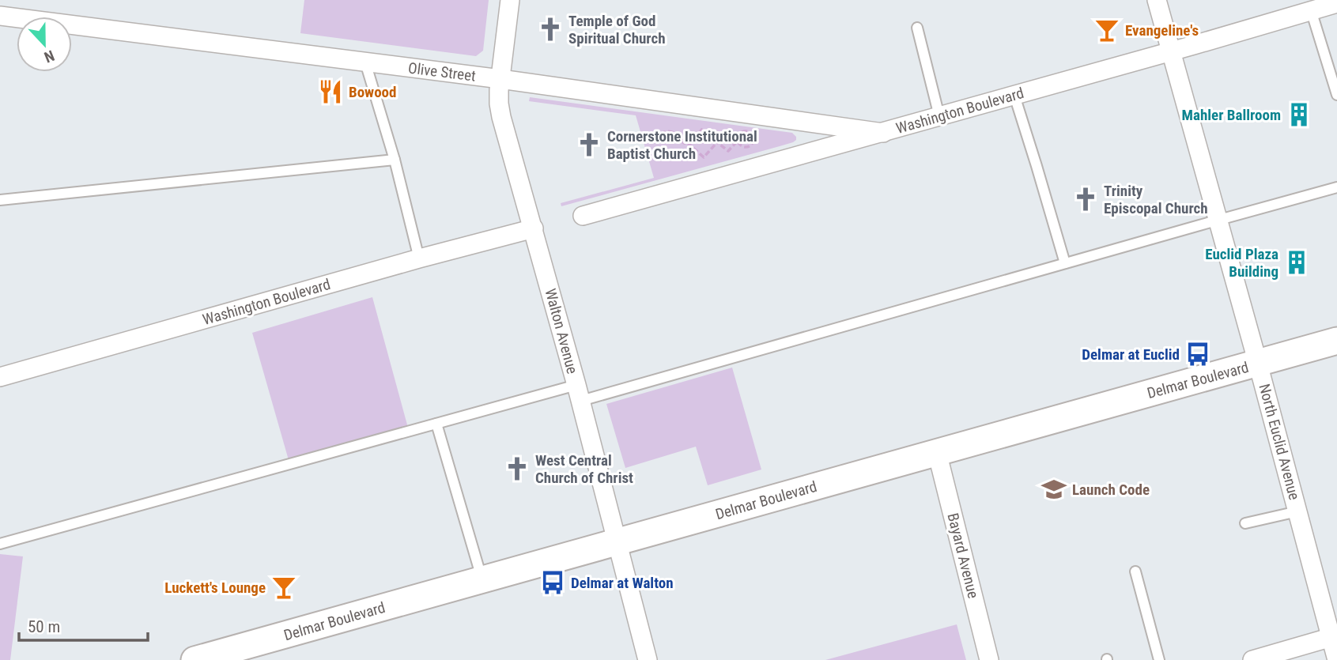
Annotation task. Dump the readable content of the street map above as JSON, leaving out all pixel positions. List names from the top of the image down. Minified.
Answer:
{"streets":{"main road":["Delmar Boulevard"],"street":["Olive Street","Washington Boulevard","Walton Avenue","North Euclid Avenue","Bayard Avenue"]},"crossings":[["Olive Street","Washington Boulevard"],["Olive Street","Walton Avenue"],["Washington Boulevard","Walton Avenue"],["Washington Boulevard","North Euclid Avenue"],["Walton Avenue","Delmar Boulevard"],["Delmar Boulevard","North Euclid Avenue"],["Delmar Boulevard","Bayard Avenue"]],"places":{"church":["Temple of God Spiritual Church","Cornerstone Institutional Baptist Church","Trinity Episcopal Church","West Central Church of Christ"],"bar":["Evangeline's","Luckett's Lounge"],"restaurant":["Bowood"],"building":["Mahler Ballroom","Euclid Plaza Building"],"bus stop":["Delmar at Euclid","Delmar at Walton"],"school or university":["Launch Code"]},"scale_bar":"50 m","north":"bottom"}
